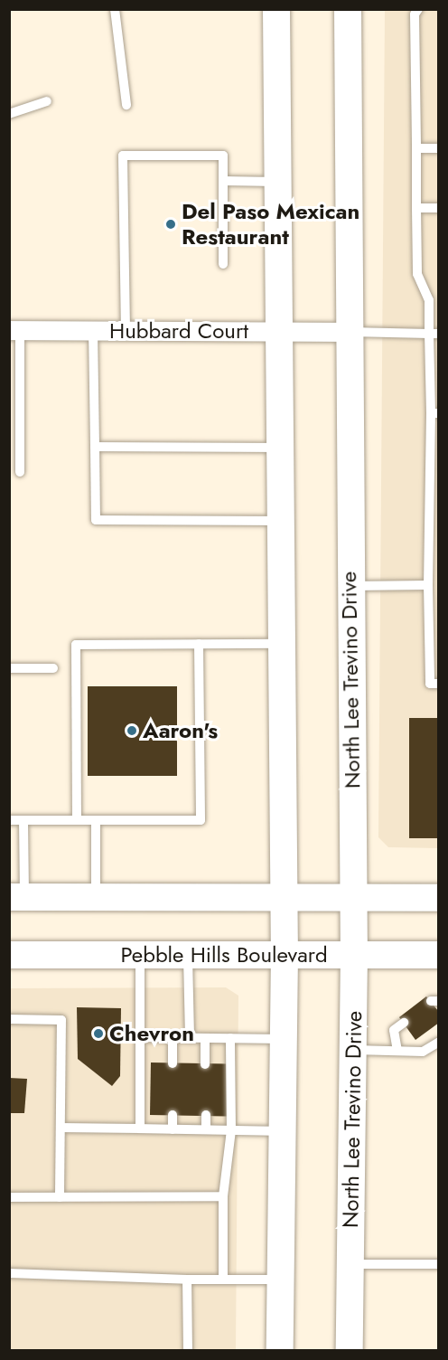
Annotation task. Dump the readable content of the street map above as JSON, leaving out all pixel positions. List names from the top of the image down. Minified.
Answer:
{"streets":{"main road":["North Lee Trevino Drive","Pebble Hills Boulevard"],"street":["Hubbard Court"]},"crossings":[["Hubbard Court","North Lee Trevino Drive"],["North Lee Trevino Drive","Pebble Hills Boulevard"]],"places":["Del Paso Mexican Restaurant","Aaron's","Chevron"]}
